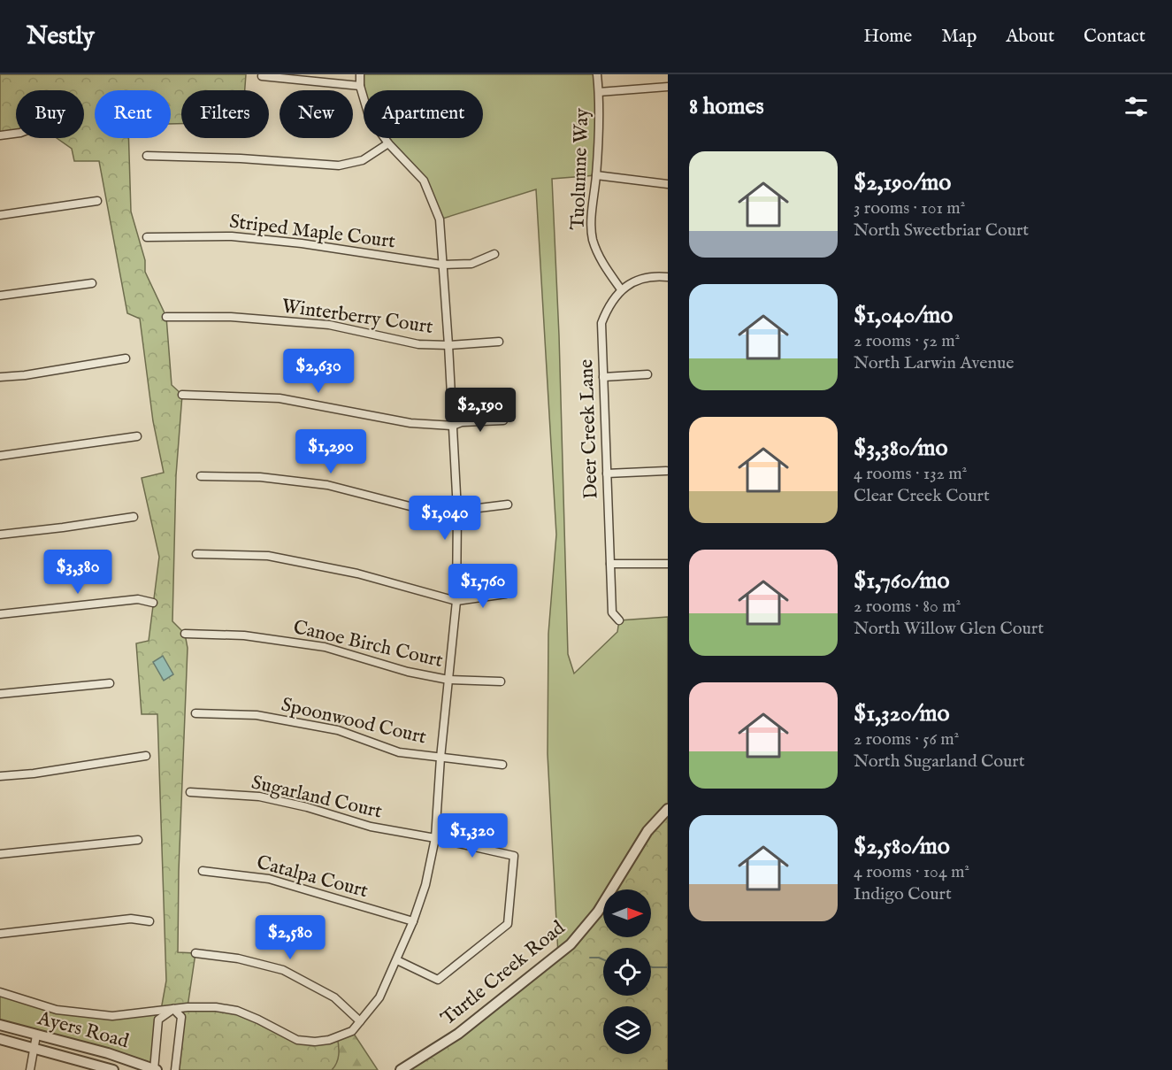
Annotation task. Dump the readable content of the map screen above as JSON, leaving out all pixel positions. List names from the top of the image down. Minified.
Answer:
{"streets":{"street":["Tuolumne Way","Striped Maple Court","Winterberry Court","Deer Creek Lane","Canoe Birch Court","Spoonwood Court","Sugarland Court","Catalpa Court","Turtle Creek Road","Ayers Road"]},"crossings":[["Tuolumne Way","Deer Creek Lane"]],"north":"right","page":{"header":"Nestly","nav":["Home","Map","About","Contact"],"heading":"8 homes","chip":["Buy","Rent","Filters","New","Apartment"],"list":[{"name":"$2,190/mo","note":"3 rooms · 101 m² · North Sweetbriar Court"},{"name":"$1,040/mo","note":"2 rooms · 52 m² · North Larwin Avenue"},{"name":"$3,380/mo","note":"4 rooms · 132 m² · Clear Creek Court"},{"name":"$1,760/mo","note":"2 rooms · 80 m² · North Willow Glen Court"},{"name":"$1,320/mo","note":"2 rooms · 56 m² · North Sugarland Court"},{"name":"$2,580/mo","note":"4 rooms · 104 m² · Indigo Court"}],"price":["$2,630","$2,190","$1,290","$1,040","$3,380","$1,760","$1,320","$2,580"]}}
